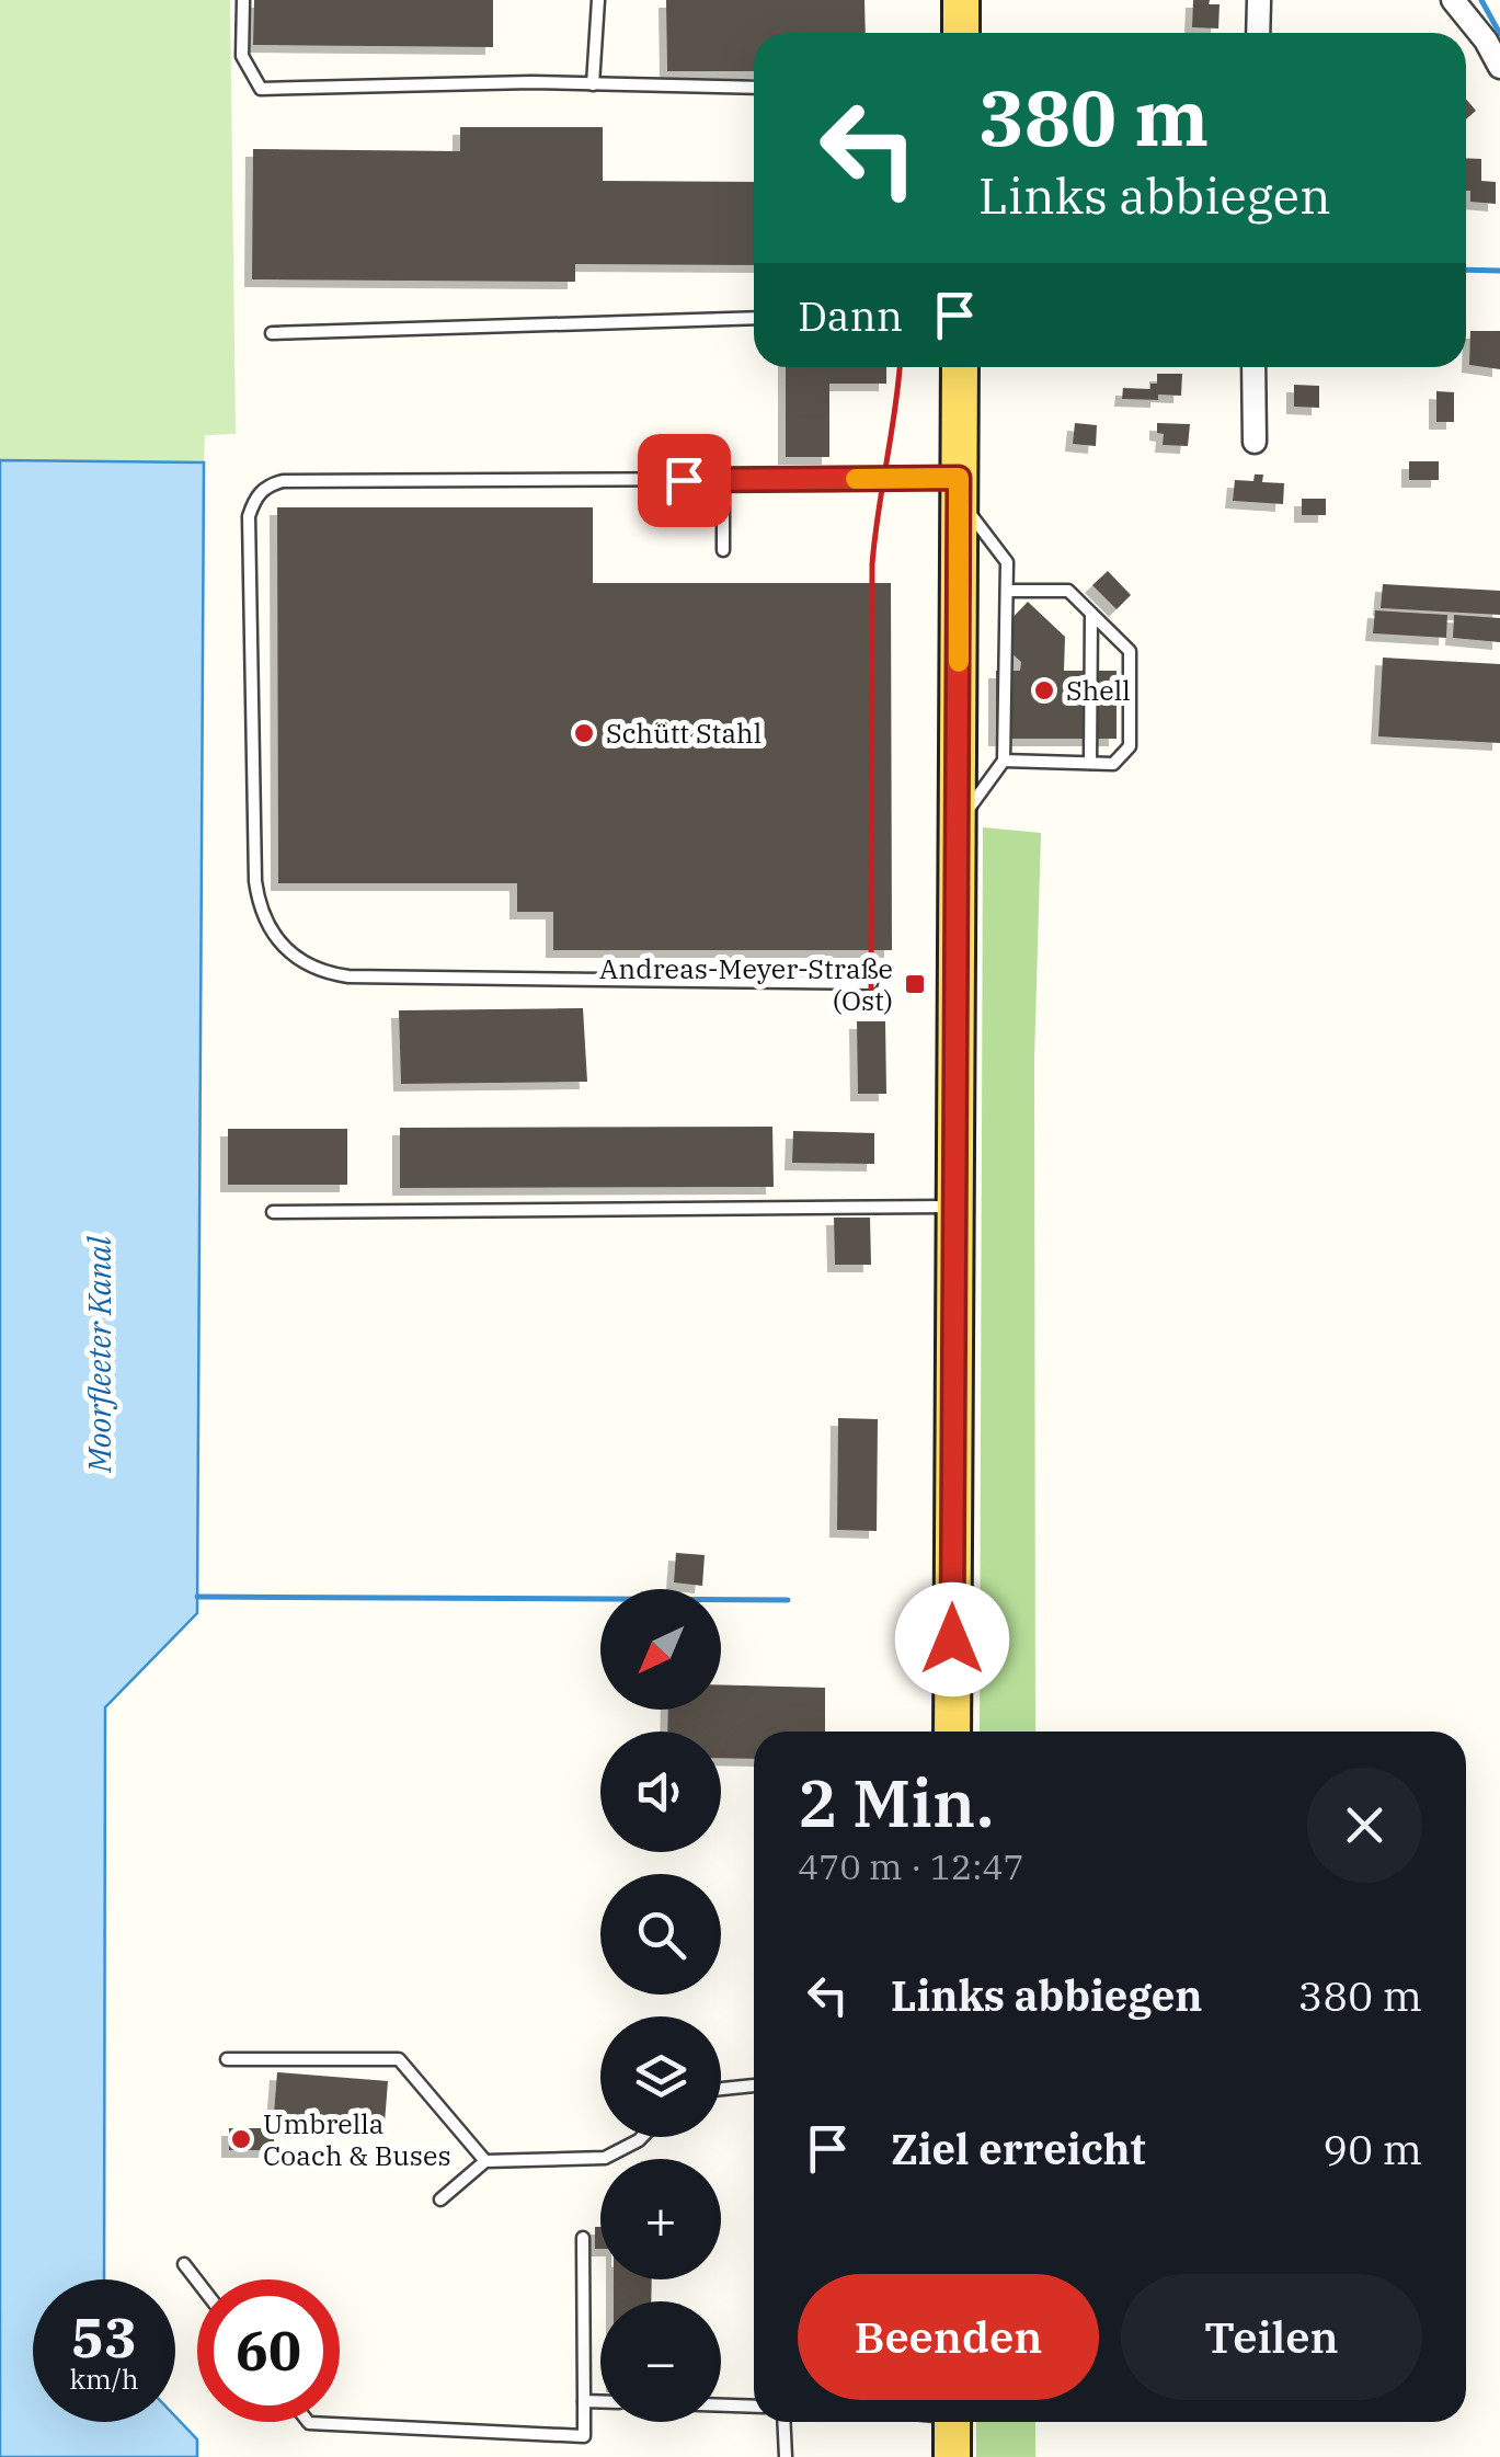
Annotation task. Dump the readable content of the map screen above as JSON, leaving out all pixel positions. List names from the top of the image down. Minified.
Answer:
{"water":["Moorfleeter Kanal"],"places":{"other":["Shell","Schütt Stahl","Umbrella Coach & Buses"],"transit":["Andreas-Meyer-Straße (Ost)"]},"north":"bottom left","page":{"turn":["380 m","Links abbiegen"],"then":"Dann","map_buttons":["+","−"],"heading":["2 Min.","470 m · 12:47"],"list":[{"name":"Links abbiegen","value":"380 m"},{"name":"Ziel erreicht","value":"90 m"}],"buttons":["Beenden","Teilen"],"speed":"53 km/h","limit":"60"}}
